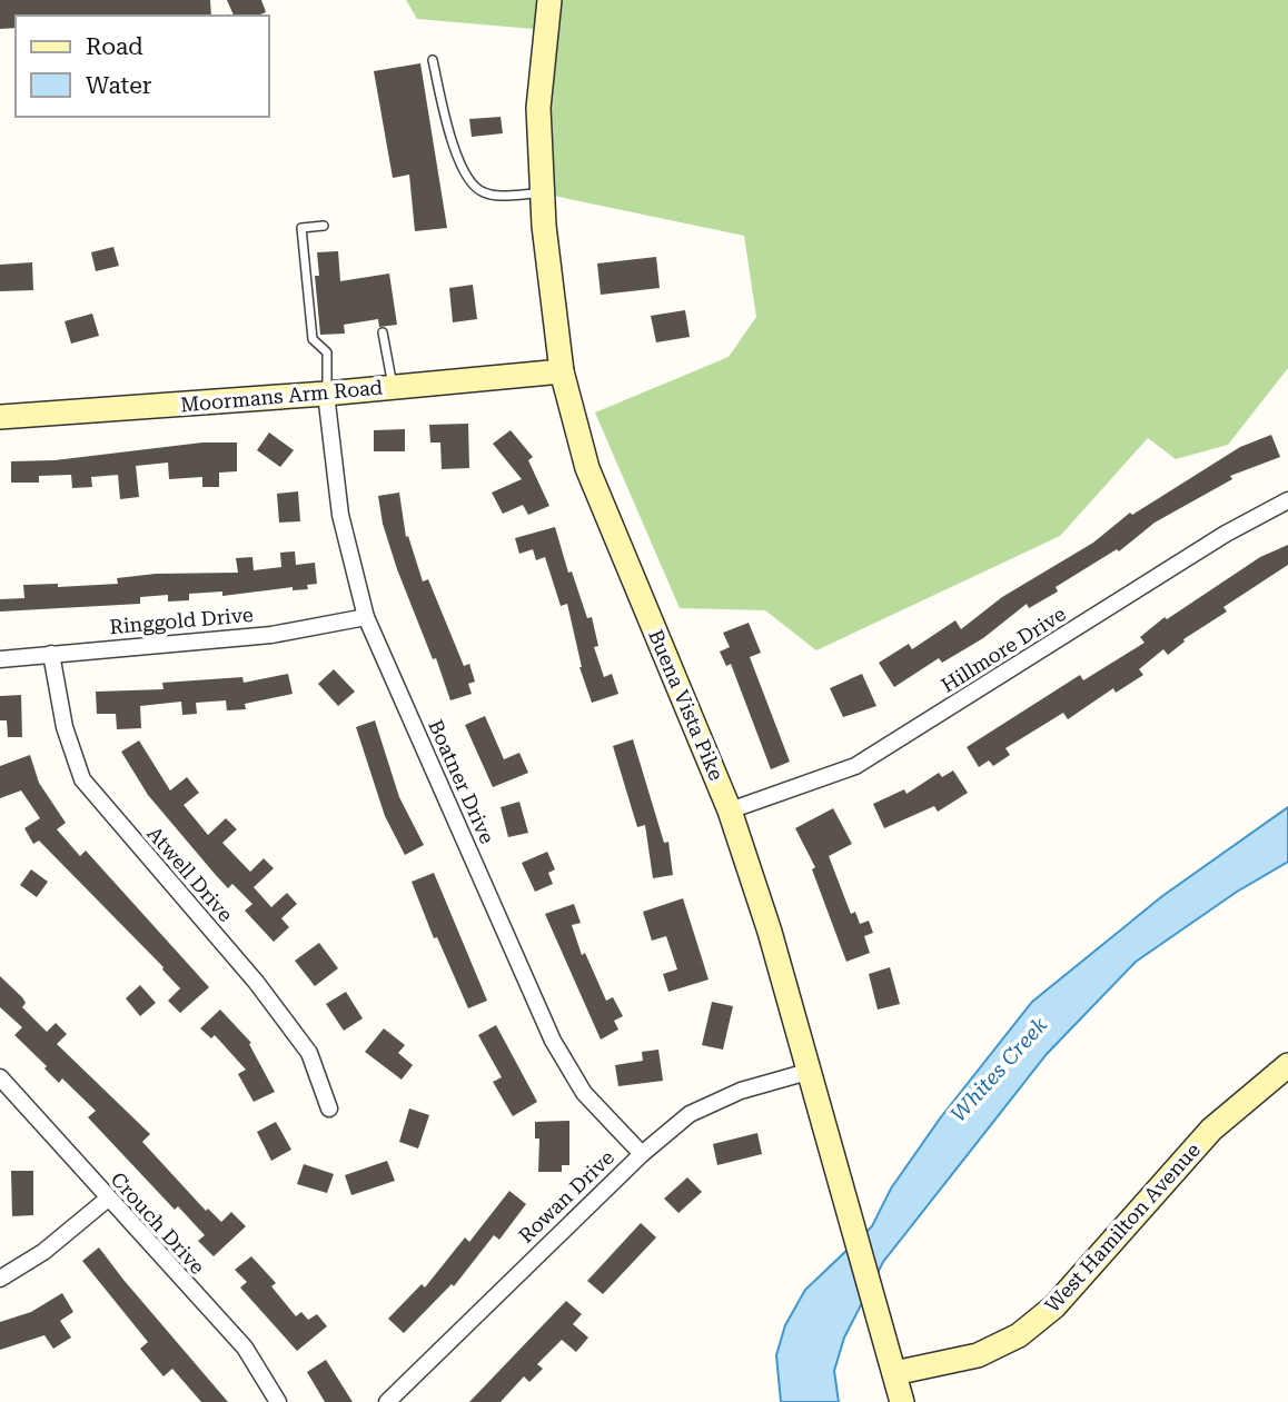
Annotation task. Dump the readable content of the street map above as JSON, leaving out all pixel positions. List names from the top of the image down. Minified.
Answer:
{"streets":{"main road":["Moormans Arm Road","Buena Vista Pike","West Hamilton Avenue"],"street":["Ringgold Drive","Hillmore Drive","Boatner Drive","Atwell Drive","Rowan Drive","Crouch Drive"]},"crossings":[["Moormans Arm Road","Buena Vista Pike"],["Moormans Arm Road","Boatner Drive"],["Ringgold Drive","Boatner Drive"],["Ringgold Drive","Atwell Drive"],["Hillmore Drive","Buena Vista Pike"],["Buena Vista Pike","Rowan Drive"],["Buena Vista Pike","West Hamilton Avenue"],["Boatner Drive","Rowan Drive"]],"water":["Whites Creek"],"legend":["Road","Water"]}
